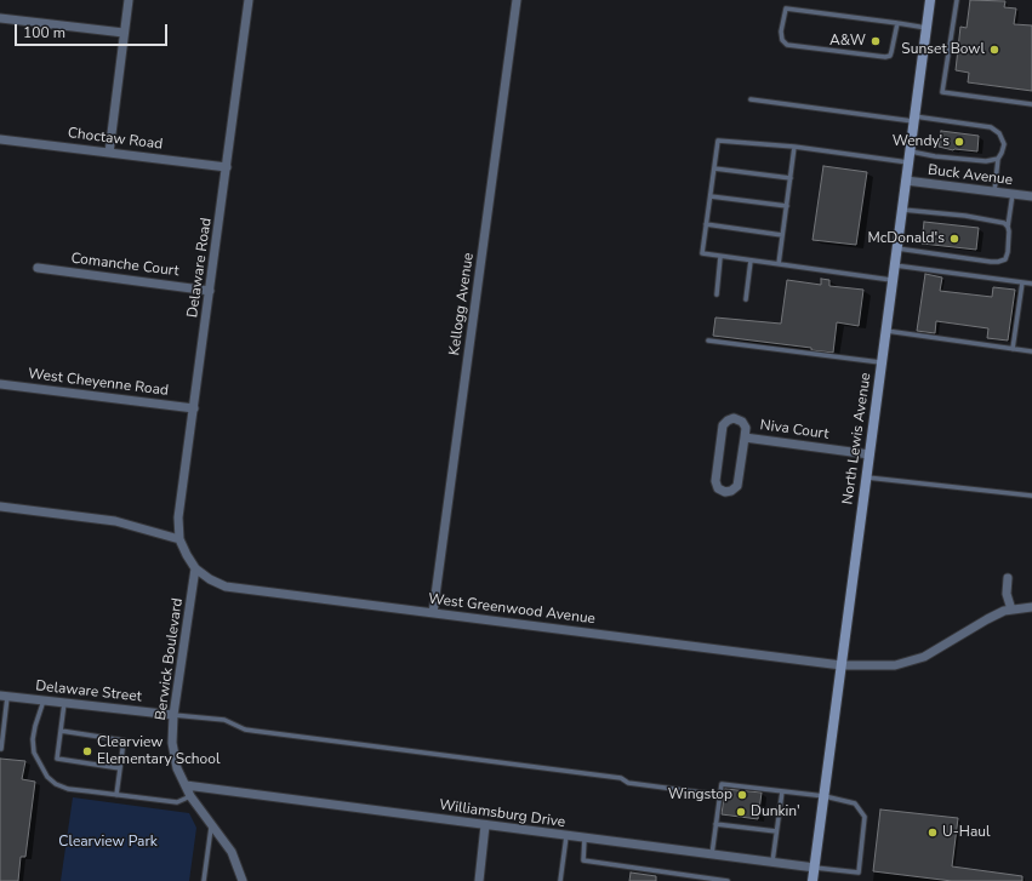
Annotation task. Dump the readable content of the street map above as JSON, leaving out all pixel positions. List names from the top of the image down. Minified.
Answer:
{"streets":{"main road":["North Lewis Avenue"],"street":["Choctaw Road","Buck Avenue","Comanche Court","Delaware Road","Kellogg Avenue","West Cheyenne Road","Niva Court","West Greenwood Avenue","Berwick Boulevard","Delaware Street","Williamsburg Drive"]},"crossings":[["Choctaw Road","Delaware Road"],["Buck Avenue","North Lewis Avenue"],["Comanche Court","Delaware Road"],["Delaware Road","West Cheyenne Road"],["Delaware Road","West Greenwood Avenue"],["Kellogg Avenue","West Greenwood Avenue"],["Niva Court","North Lewis Avenue"],["North Lewis Avenue","West Greenwood Avenue"],["North Lewis Avenue","Williamsburg Drive"],["West Greenwood Avenue","Berwick Boulevard"],["Berwick Boulevard","Delaware Street"],["Berwick Boulevard","Williamsburg Drive"]],"parks":["Clearview Park"],"places":["A&W","Sunset Bowl","Wendy's","McDonald's","Clearview Elementary School","Wingstop","Dunkin'","U-Haul"],"scale_bar":"100 m"}
